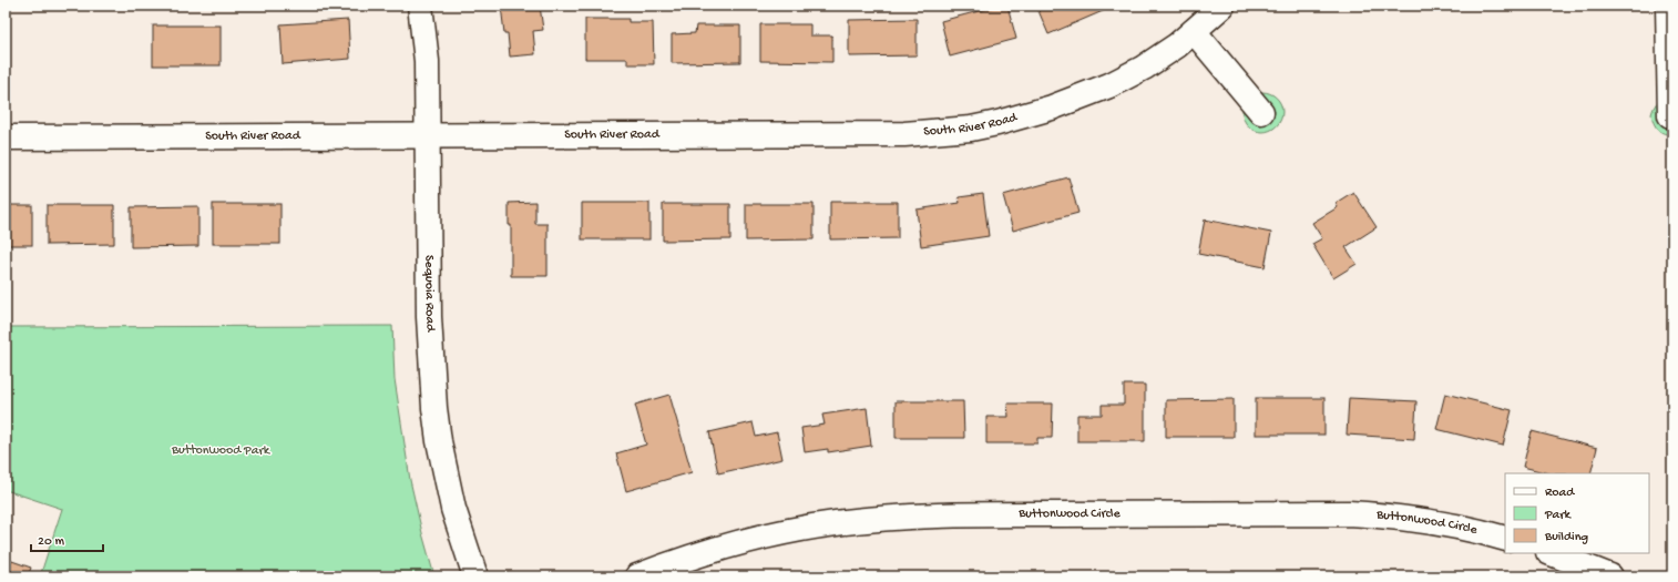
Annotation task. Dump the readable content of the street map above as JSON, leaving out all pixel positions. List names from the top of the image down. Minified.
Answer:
{"streets":{"street":["South River Road","Sequoia Road","Buttonwood Circle"]},"crossings":[["South River Road","Sequoia Road"]],"parks":["Buttonwood Park"],"legend":["Road","Park","Building"],"scale_bar":"20 m"}
